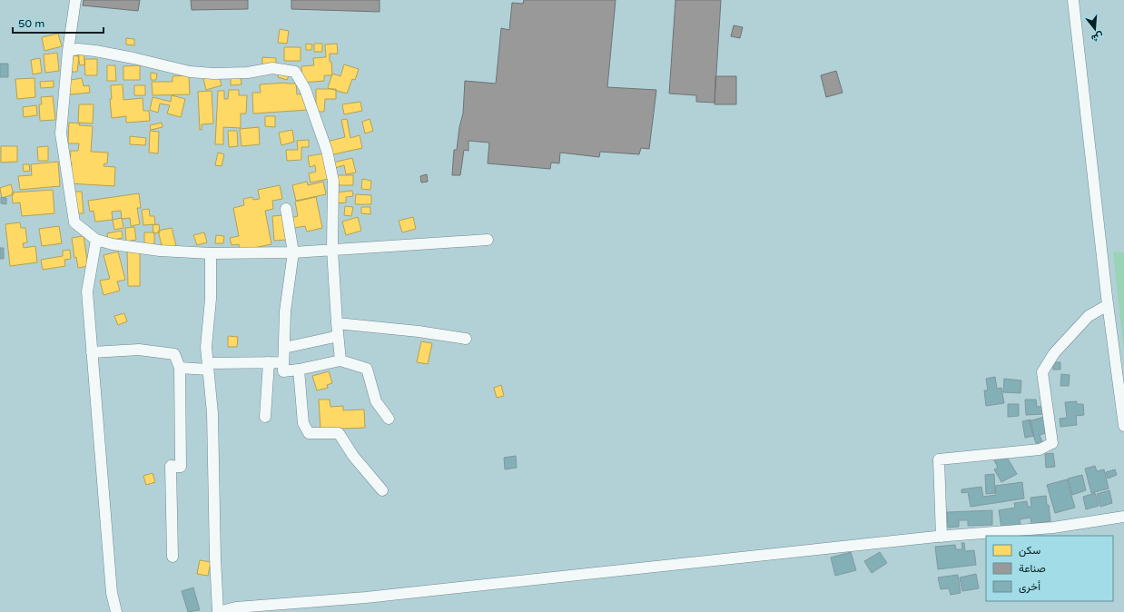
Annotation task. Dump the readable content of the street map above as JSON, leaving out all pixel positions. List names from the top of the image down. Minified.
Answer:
{"legend":["سكن","صناعة","أخرى"],"scale_bar":"50 m","north":"bottom"}
